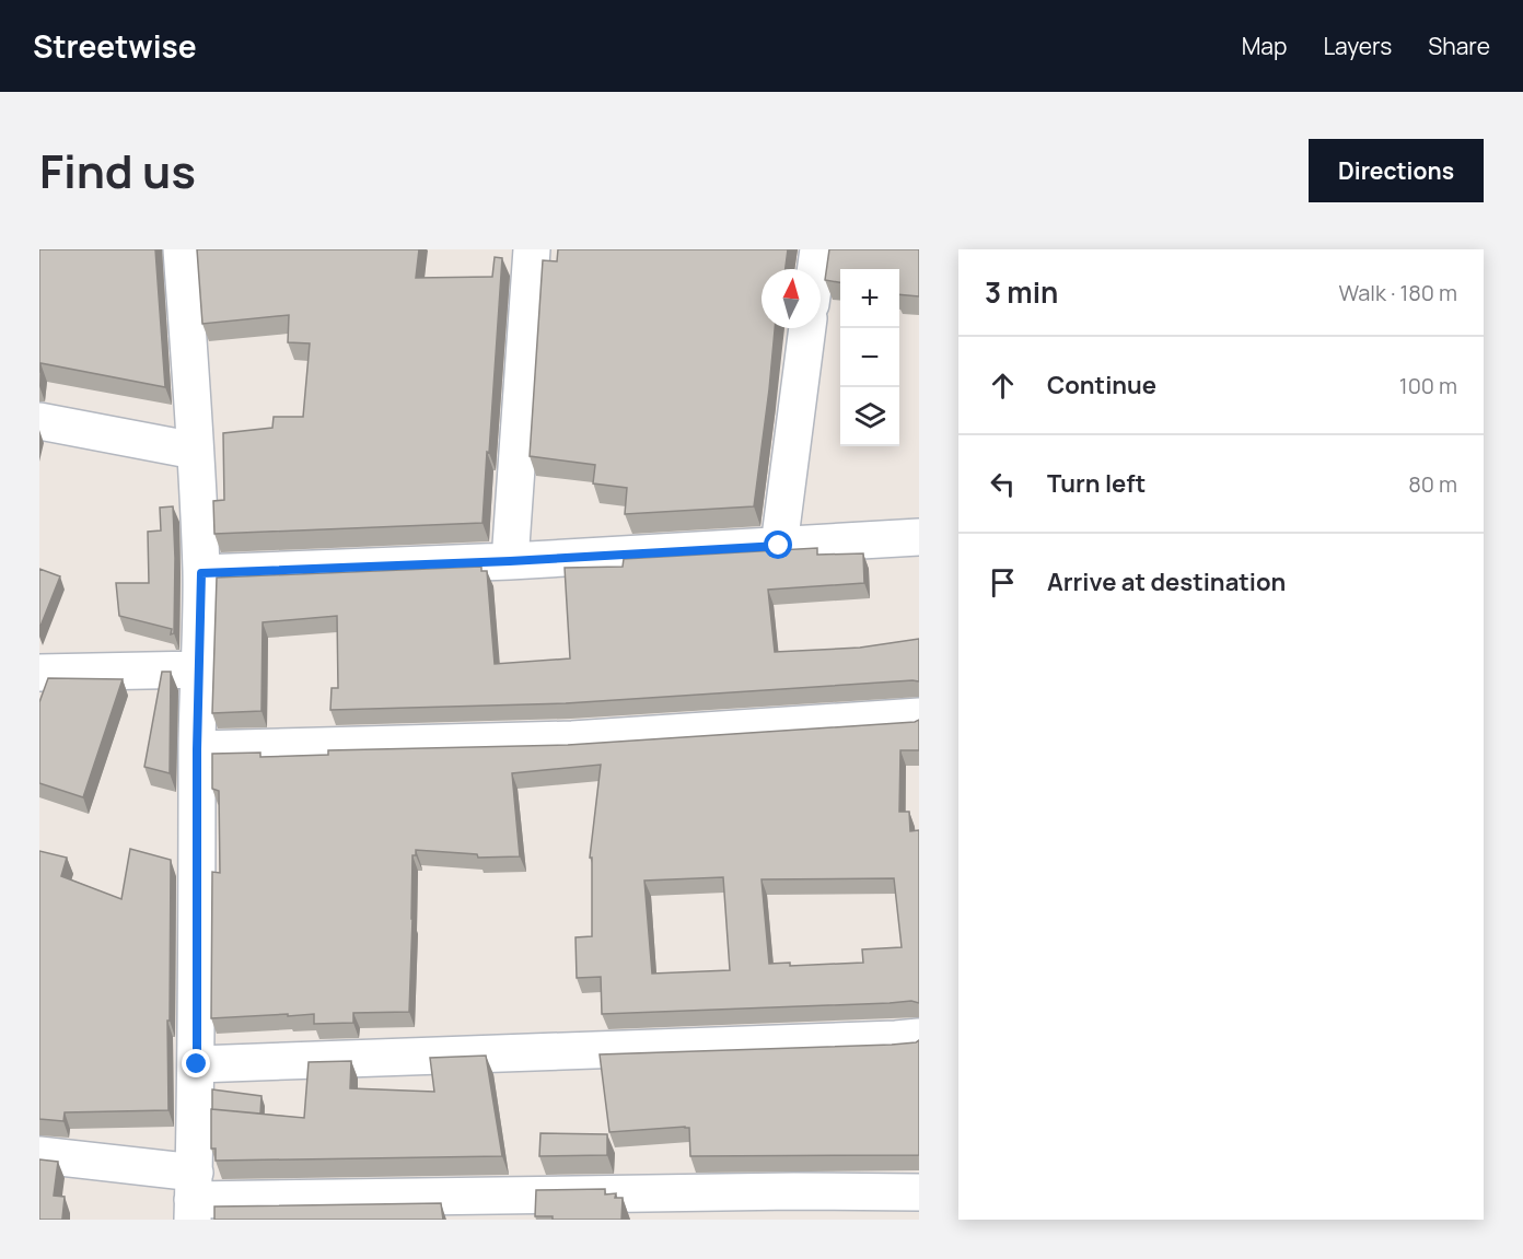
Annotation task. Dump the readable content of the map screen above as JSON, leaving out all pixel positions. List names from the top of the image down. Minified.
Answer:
{"north":"top","page":{"header":"Streetwise","nav":["Map","Layers","Share"],"title":"Find us","buttons":"Directions","heading":["3 min","Walk · 180 m"],"map_buttons":["+","−"],"list":[["Continue","100 m"],["Turn left","80 m"],"Arrive at destination"]}}
